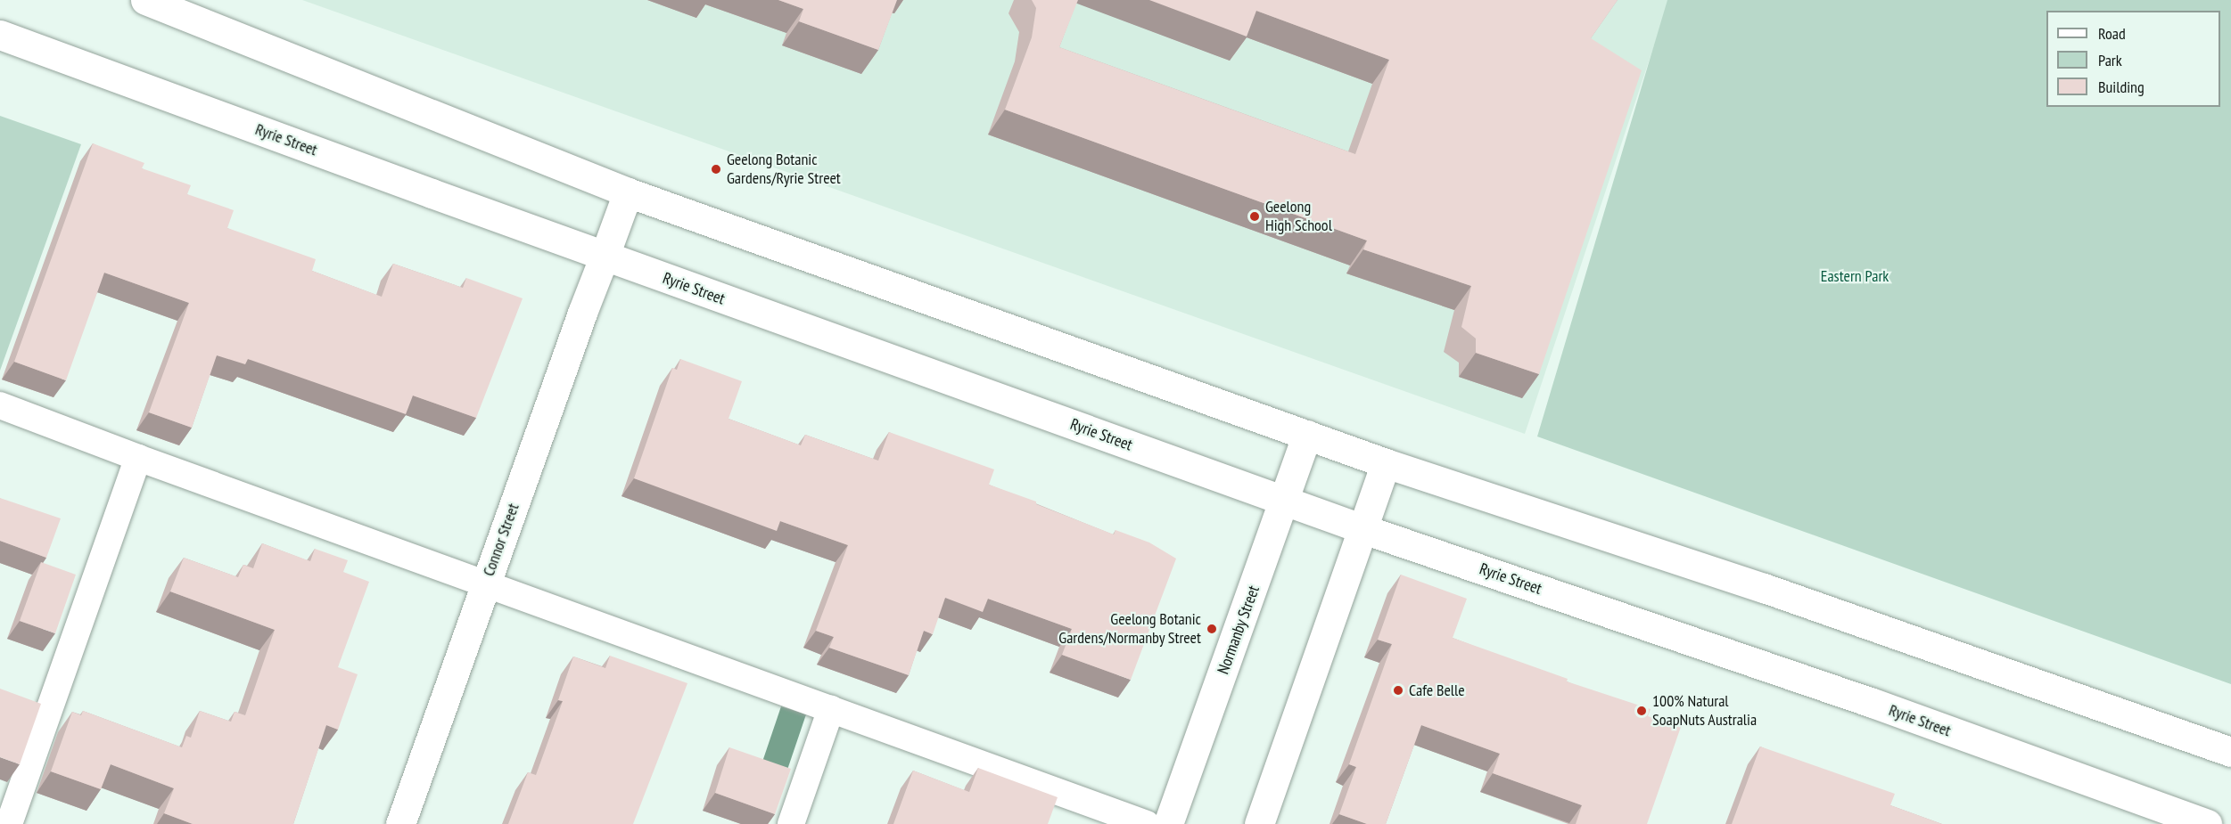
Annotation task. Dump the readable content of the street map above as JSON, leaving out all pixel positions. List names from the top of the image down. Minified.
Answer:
{"streets":{"main road":["Ryrie Street","Connor Street","Normanby Street"]},"crossings":[["Ryrie Street","Connor Street"],["Ryrie Street","Normanby Street"]],"parks":["Eastern Park"],"places":["Geelong Botanic Gardens/Ryrie Street","Geelong High School","Geelong Botanic Gardens/Normanby Street","Cafe Belle","100% Natural SoapNuts Australia"],"legend":["Road","Park","Building"]}
